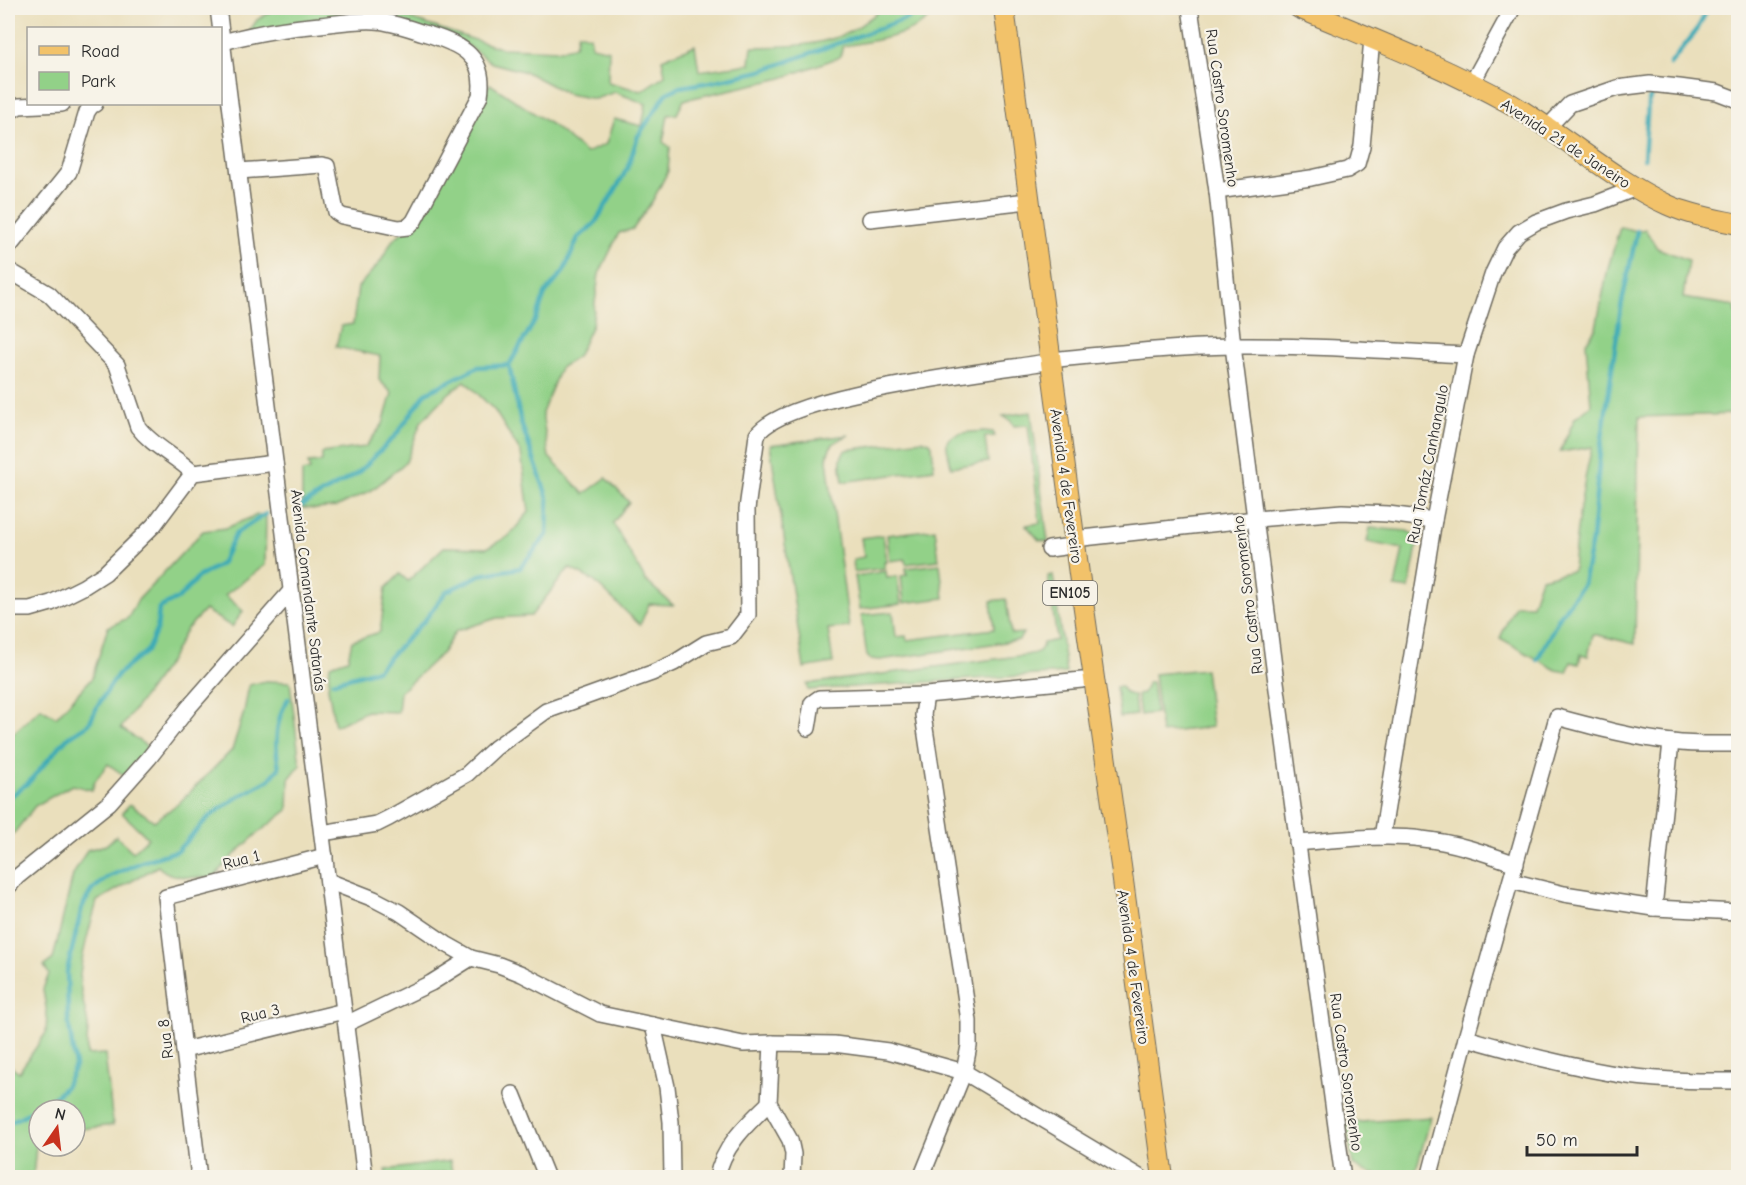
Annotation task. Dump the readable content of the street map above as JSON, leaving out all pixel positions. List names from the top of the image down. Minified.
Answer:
{"streets":{"main road":["Avenida 21 de Janeiro","Avenida 4 de Fevereiro","EN105"],"street":["Rua Castro Soromenho","Rua Tomáz Canhangulo","Avenida Comandante Satanás","Rua 1","Rua 3","Rua 8"]},"crossings":[["Avenida 21 de Janeiro","Rua Tomáz Canhangulo"],["Avenida Comandante Satanás","Rua 1"],["Avenida Comandante Satanás","Rua 3"],["Rua 1","Rua 8"],["Rua 3","Rua 8"]],"legend":["Road","Park"],"scale_bar":"50 m","north":"top"}
